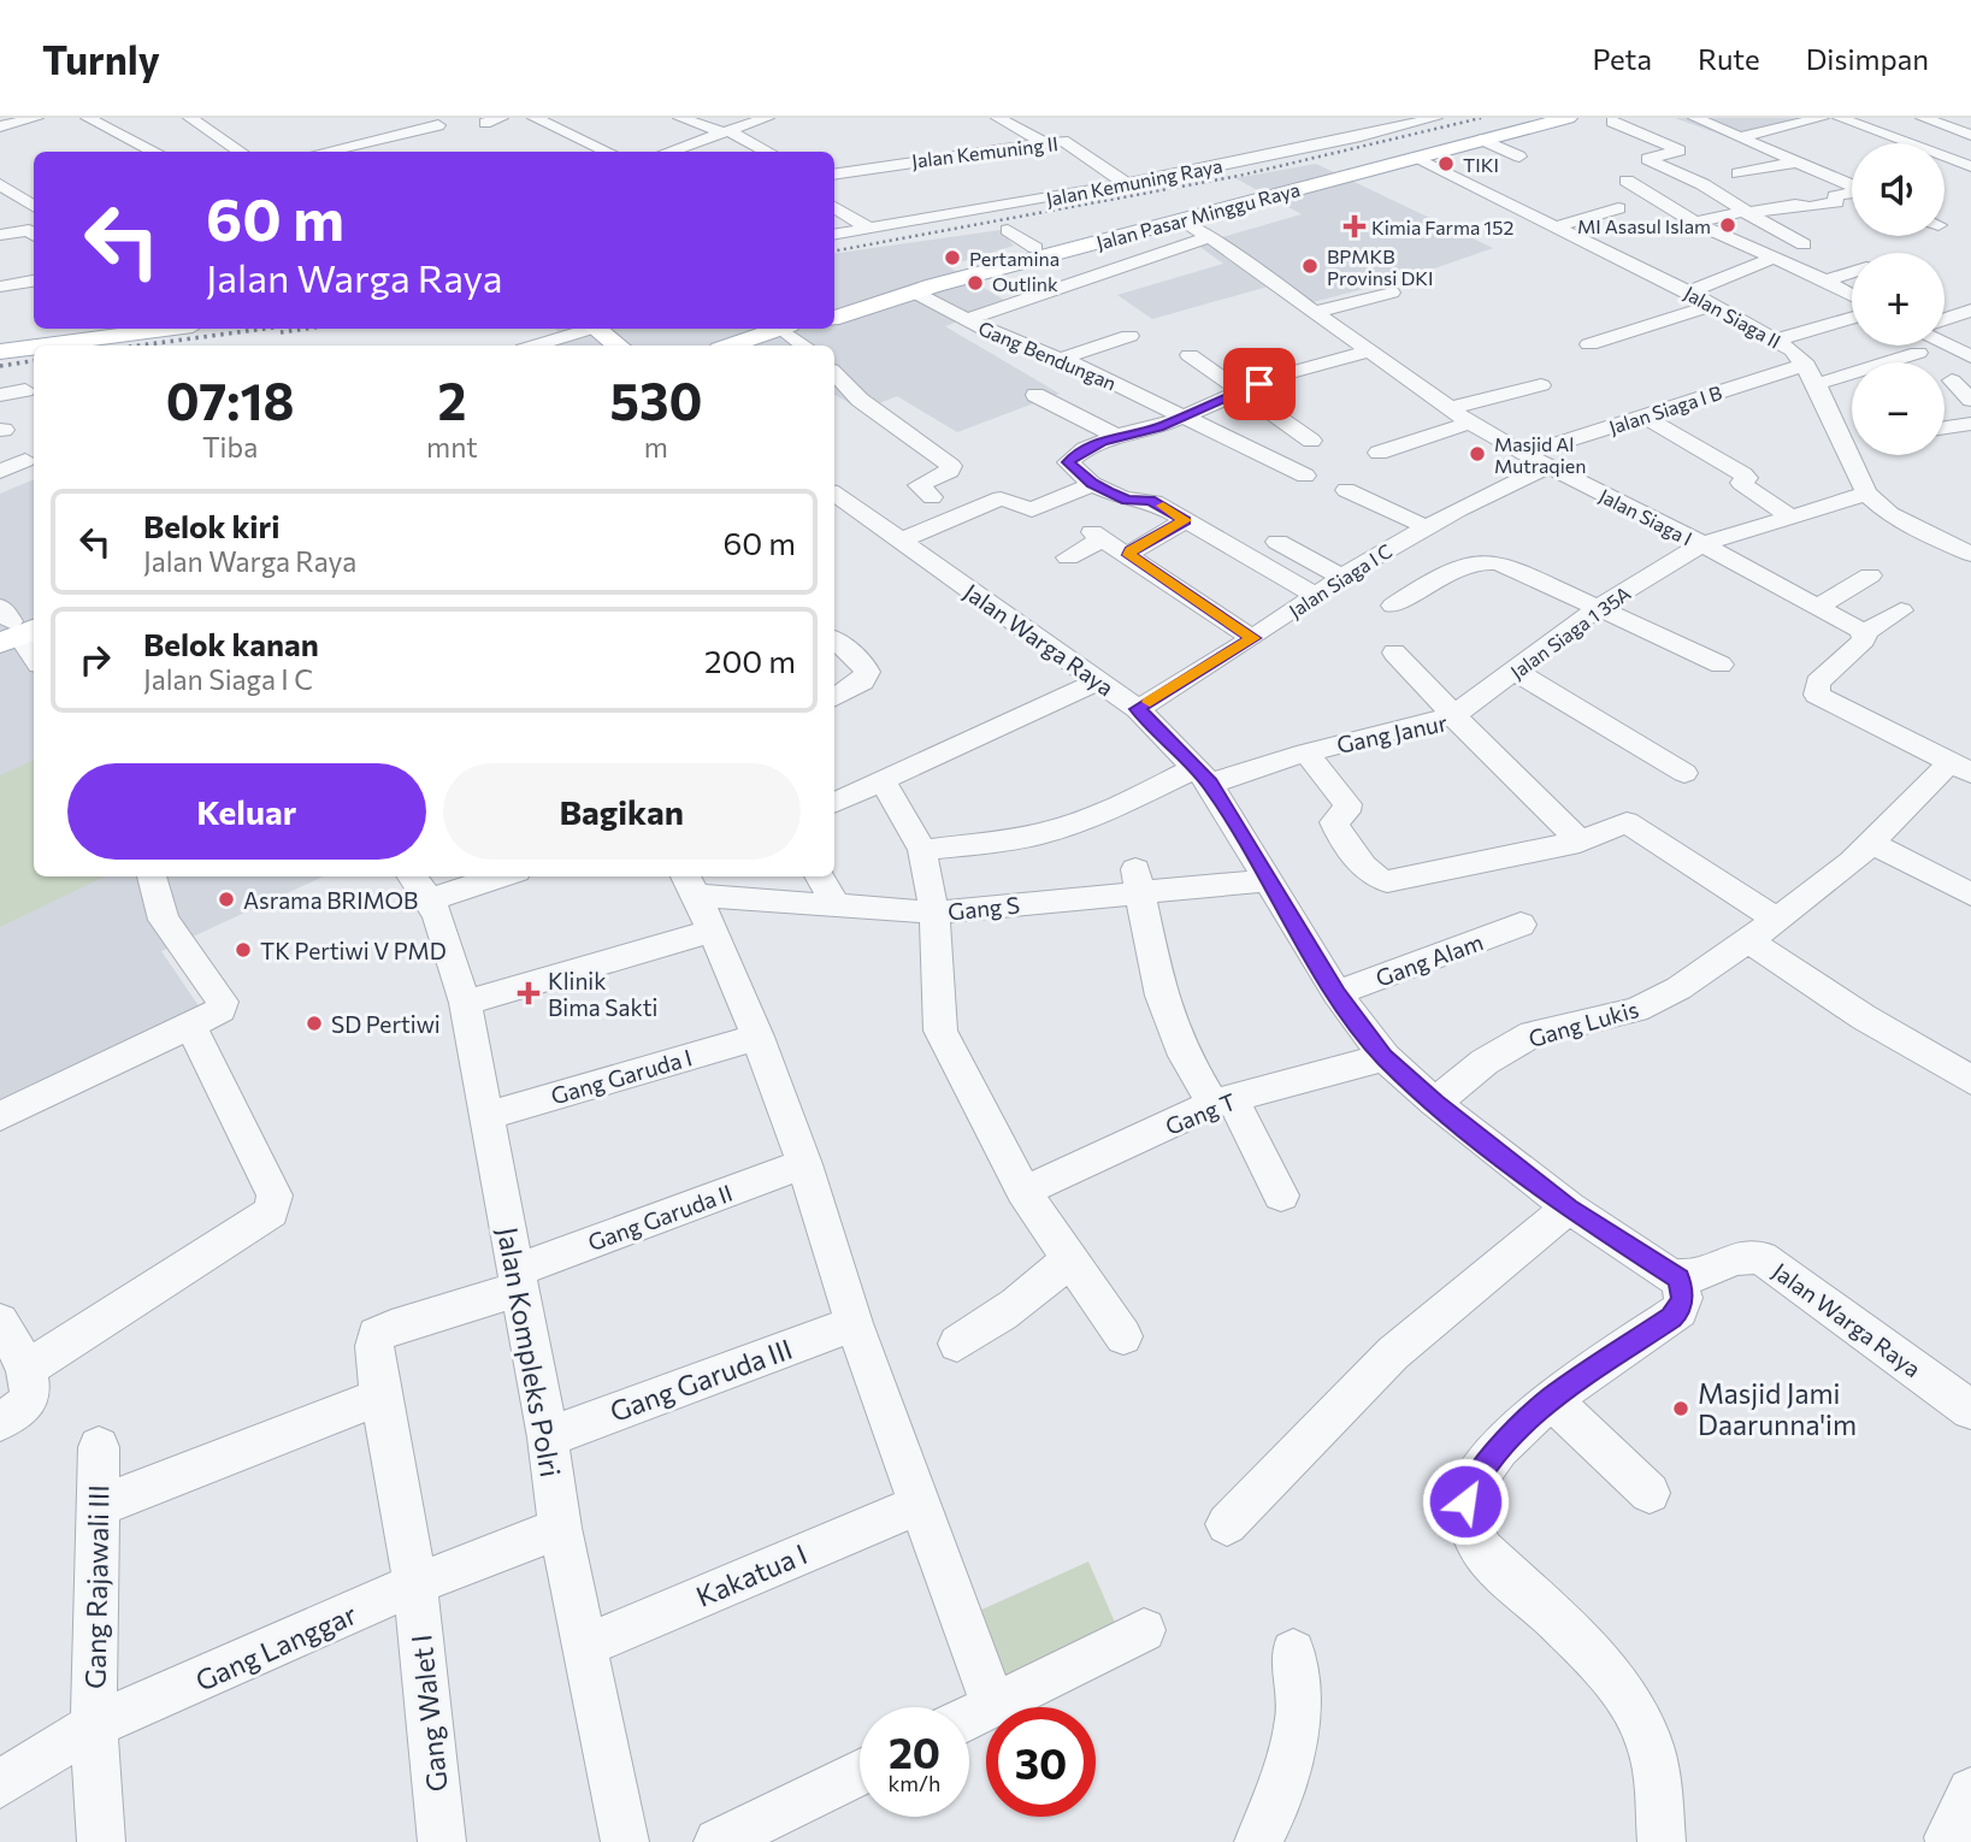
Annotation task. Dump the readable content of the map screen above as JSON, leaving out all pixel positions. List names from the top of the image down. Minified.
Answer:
{"streets":{"main road":["Jalan Pasar Minggu Raya"],"street":["Jalan Kemuning II","Jalan Kemuning Raya","Jalan Siaga II","Gang Bendungan","Jalan Siaga I B","Jalan Siaga I","Jalan Siaga I C","Jalan Siaga 1 35A","Jalan Warga Raya","Gang Janur","Gang S","Gang Alam","Gang Lukis","Gang Garuda I","Gang T","Gang Garuda II","Jalan Kompleks Polri","Gang Garuda III","Kakatua I","Gang Rajawali III","Gang Langgar","Gang Walet I"]},"crossings":[["Jalan Kemuning II","Jalan Kemuning Raya"],["Jalan Pasar Minggu Raya","Jalan Siaga II"],["Jalan Pasar Minggu Raya","Gang Bendungan"],["Jalan Pasar Minggu Raya","Jalan Siaga I"],["Jalan Siaga II","Jalan Siaga I B"],["Jalan Siaga II","Jalan Siaga 1 35A"],["Jalan Siaga I B","Jalan Siaga I"],["Jalan Siaga I","Jalan Siaga I C"],["Jalan Siaga I","Jalan Siaga 1 35A"],["Jalan Siaga I C","Jalan Warga Raya"],["Jalan Warga Raya","Gang Janur"],["Jalan Warga Raya","Gang S"],["Jalan Warga Raya","Gang Alam"],["Jalan Warga Raya","Gang Lukis"],["Jalan Warga Raya","Gang T"],["Gang Garuda I","Jalan Kompleks Polri"],["Gang Garuda II","Jalan Kompleks Polri"],["Jalan Kompleks Polri","Gang Garuda III"],["Jalan Kompleks Polri","Kakatua I"],["Jalan Kompleks Polri","Gang Langgar"],["Gang Rajawali III","Gang Langgar"],["Gang Langgar","Gang Walet I"]],"places":{"other":["TIKI","MI Asasul Islam","Pertamina","BPMKB Provinsi DKI","Outlink","Masjid Al Mutraqien","Asrama BRIMOB","TK Pertiwi V PMD","SD Pertiwi","Masjid Jami Daarunna'im"],"health":["Kimia Farma 152","Klinik Bima Sakti"]},"page":{"header":"Turnly","nav":["Peta","Rute","Disimpan"],"map_buttons":["+","−"],"turn":["60 m","Jalan Warga Raya"],"eta":["07:18","Tiba","2","mnt","530","m"],"list":[{"name":"Belok kiri","note":"Jalan Warga Raya","value":"60 m"},{"name":"Belok kanan","note":"Jalan Siaga I C","value":"200 m"}],"buttons":["Keluar","Bagikan"],"speed":"20 km/h","limit":"30"}}
